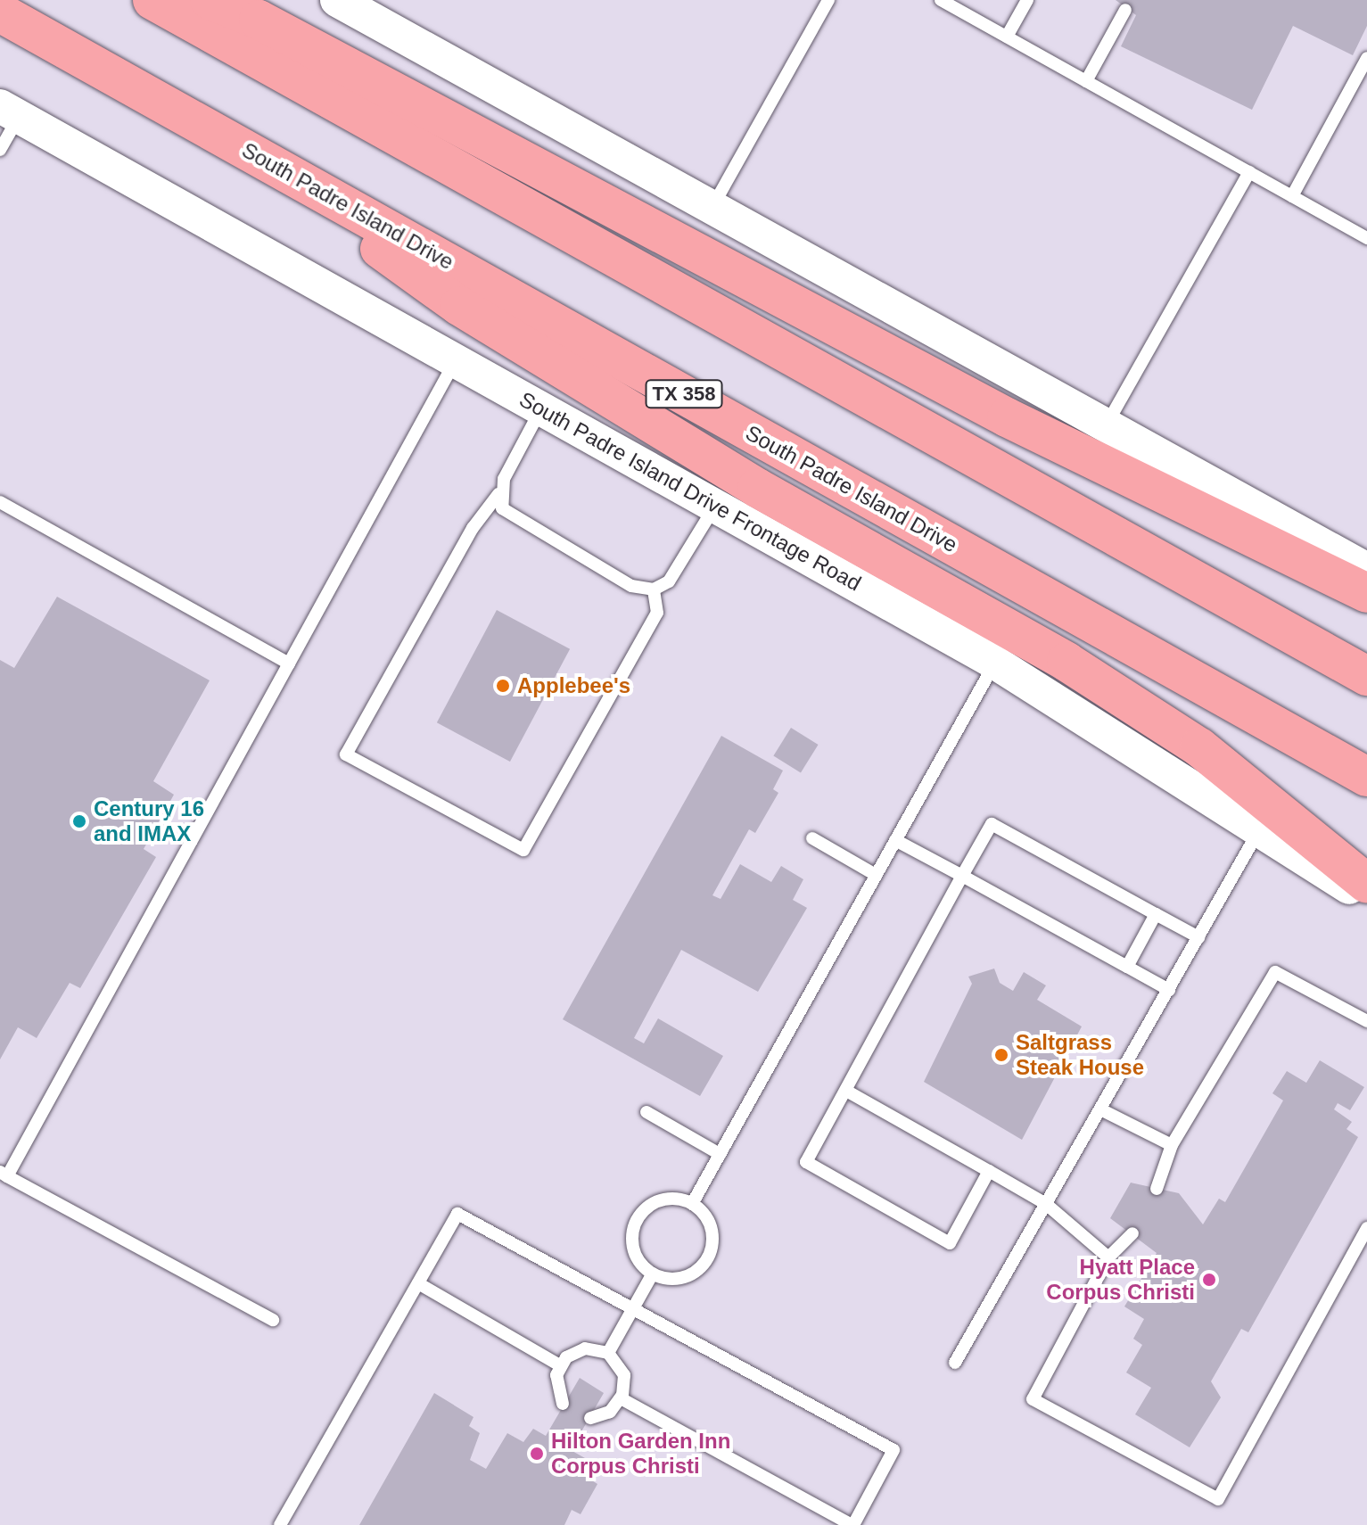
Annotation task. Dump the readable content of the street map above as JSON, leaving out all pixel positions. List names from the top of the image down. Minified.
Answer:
{"streets":{"highway":["South Padre Island Drive","TX 358"],"main road":["South Padre Island Drive Frontage Road"]},"places":["Applebee's","Century 16 and IMAX","Saltgrass Steak House","Hyatt Place Corpus Christi","Hilton Garden Inn Corpus Christi"]}
